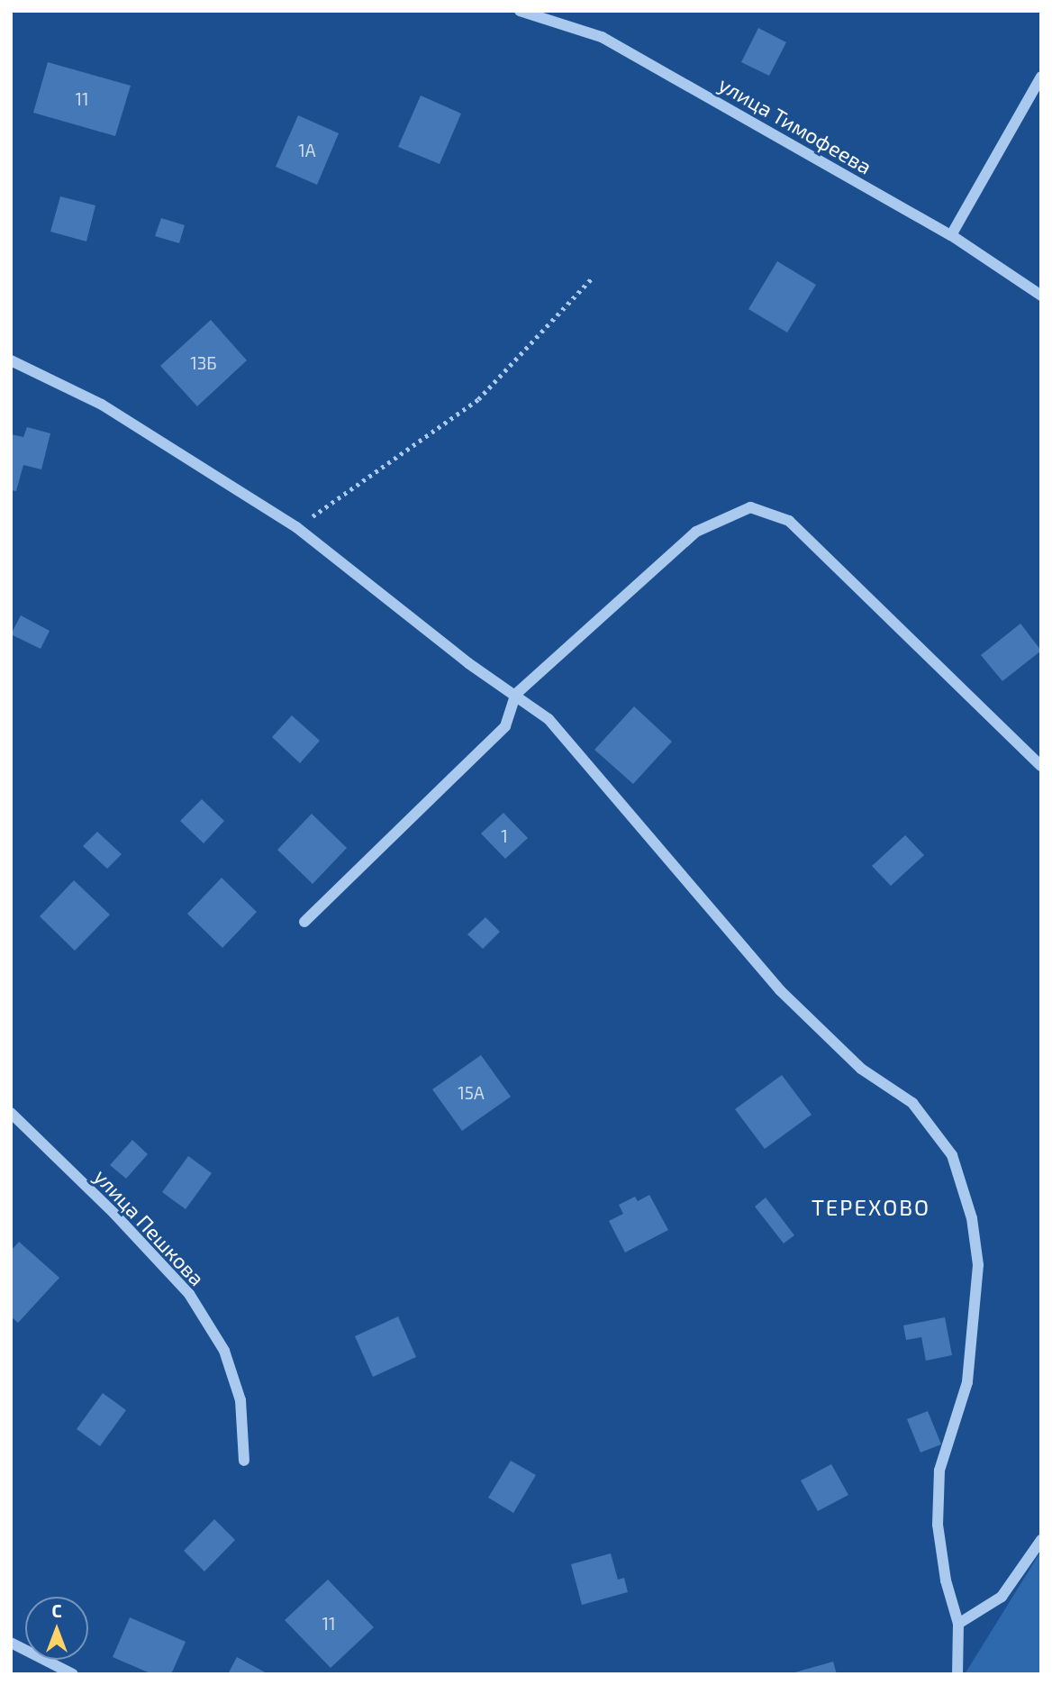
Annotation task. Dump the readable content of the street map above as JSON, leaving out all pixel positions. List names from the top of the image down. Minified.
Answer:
{"streets":{"street":["улица Тимофеева","улица Пешкова"]},"districts":["ТЕРЕХОВО"],"house_numbers":["11","1А","13Б","1","15А","11"],"north":"top"}
